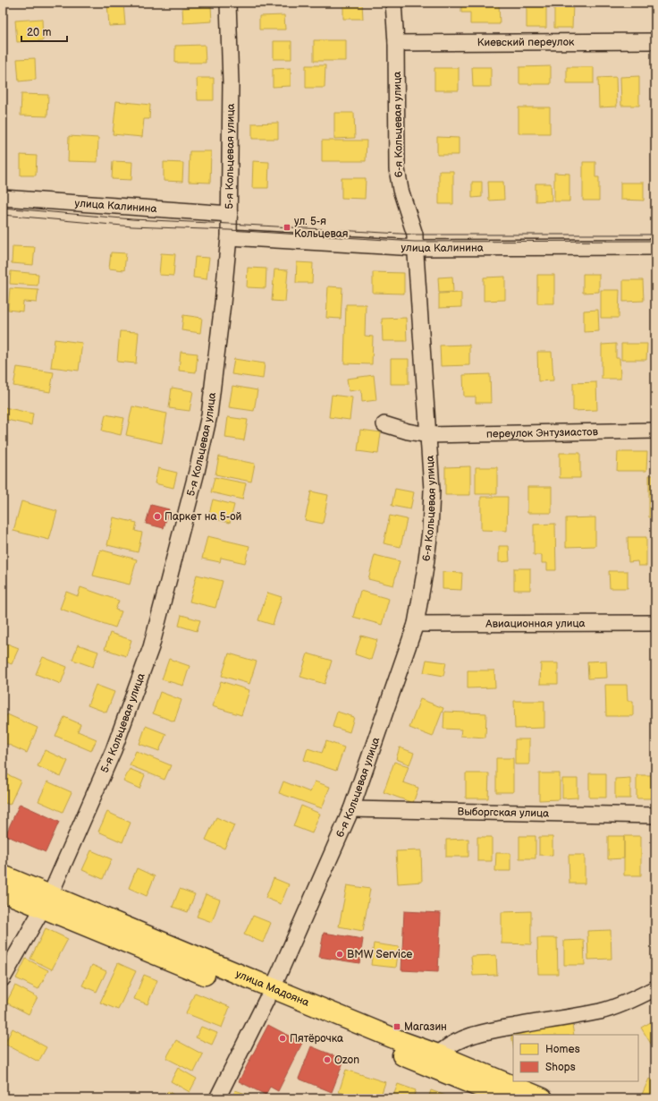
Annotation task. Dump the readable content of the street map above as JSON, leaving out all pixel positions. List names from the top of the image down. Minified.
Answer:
{"streets":{"main road":["улица Мадояна"],"street":["Киевский переулок","6-я Кольцевая улица","5-я Кольцевая улица","улица Калинина","переулок Энтузиастов","Авиационная улица","Выборгская улица"]},"crossings":[["Киевский переулок","6-я Кольцевая улица"],["6-я Кольцевая улица","улица Калинина"],["6-я Кольцевая улица","переулок Энтузиастов"],["6-я Кольцевая улица","Авиационная улица"],["6-я Кольцевая улица","Выборгская улица"],["6-я Кольцевая улица","улица Мадояна"],["5-я Кольцевая улица","улица Калинина"],["5-я Кольцевая улица","улица Мадояна"]],"places":{"transit":["ул. 5-я Кольцевая","Магазин"],"other":["Паркет на 5-ой","BMW Service","Пятёрочка","Ozon"]},"legend":["Homes","Shops"],"scale_bar":"20 m"}
